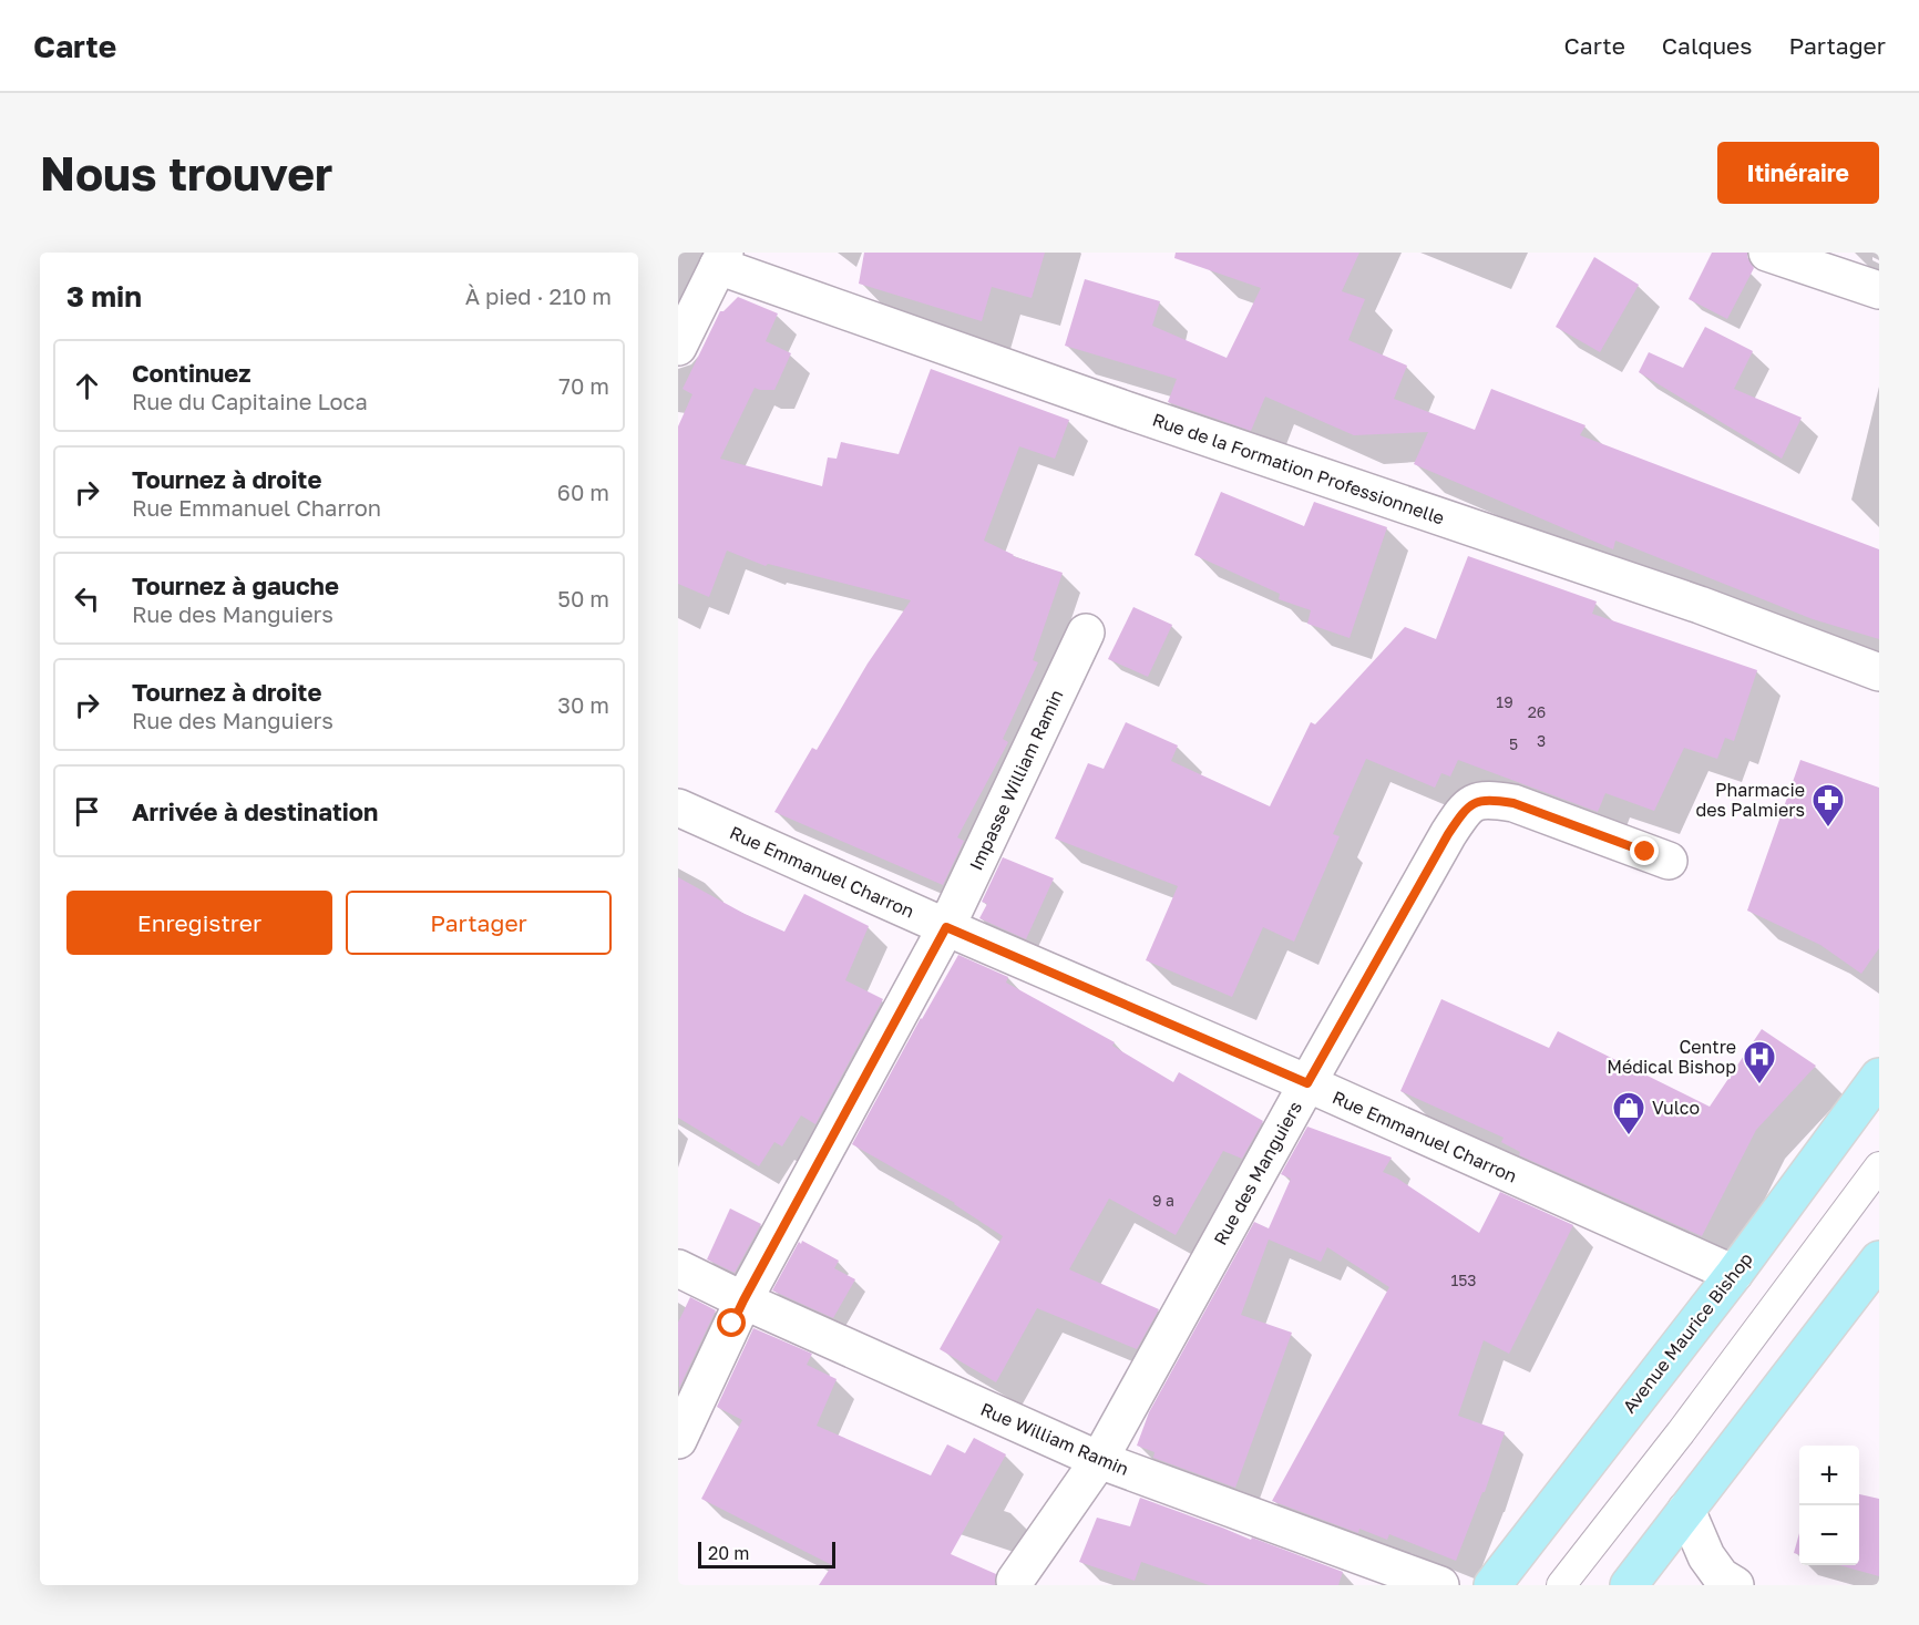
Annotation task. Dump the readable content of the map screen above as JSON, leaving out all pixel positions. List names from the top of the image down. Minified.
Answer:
{"streets":{"main road":["Avenue Maurice Bishop"],"street":["Rue de la Formation Professionnelle","Impasse William Ramin","Rue Emmanuel Charron","Rue des Manguiers","Rue William Ramin"]},"crossings":[["Impasse William Ramin","Rue Emmanuel Charron"],["Impasse William Ramin","Rue William Ramin"],["Rue Emmanuel Charron","Rue des Manguiers"],["Rue Emmanuel Charron","Avenue Maurice Bishop"],["Rue des Manguiers","Rue William Ramin"]],"places":{"pharmacy":["Pharmacie des Palmiers"],"hospital":["Centre Médical Bishop"],"shop":["Vulco"]},"house_numbers":["19","26","3","5","9 a","153"],"scale_bar":"20 m","page":{"header":"Carte","nav":["Carte","Calques","Partager"],"buttons":["Itinéraire",["Enregistrer","Partager"]],"title":"Nous trouver","heading":["3 min","À pied · 210 m"],"list":[["Continuez","Rue du Capitaine Loca","70 m"],["Tournez à droite","Rue Emmanuel Charron","60 m"],["Tournez à gauche","Rue des Manguiers","50 m"],["Tournez à droite","Rue des Manguiers","30 m"],"Arrivée à destination"],"map_buttons":["+","−"],"scale":"20 m"}}
